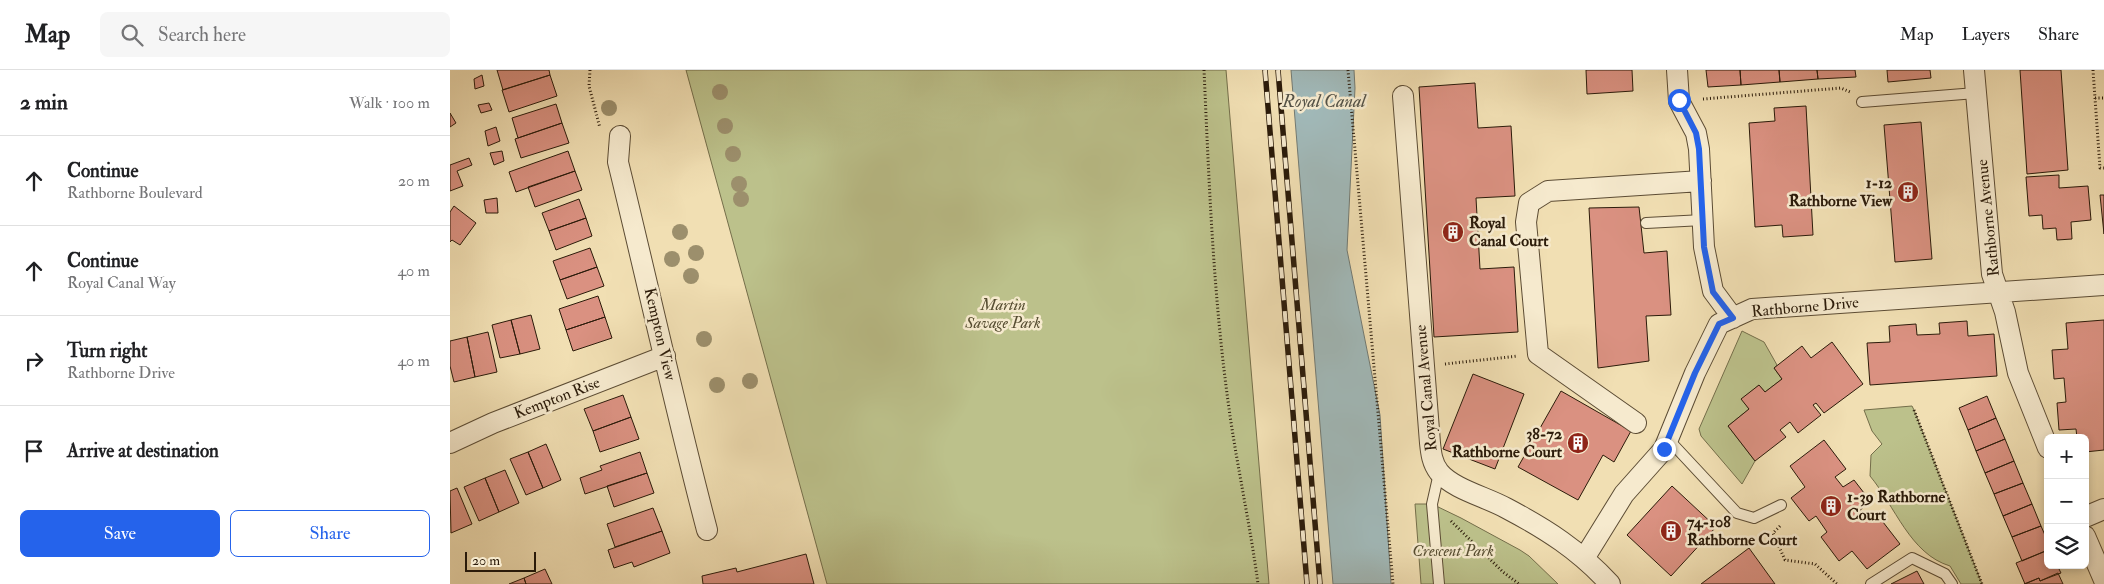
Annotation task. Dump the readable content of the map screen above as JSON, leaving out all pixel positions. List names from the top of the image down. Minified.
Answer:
{"streets":{"street":["Rathborne Avenue","Rathborne Drive","Kempton View","Royal Canal Avenue","Kempton Rise"]},"crossings":[["Rathborne Avenue","Rathborne Drive"],["Rathborne Drive","Royal Canal Avenue"],["Kempton View","Kempton Rise"]],"water":["Royal Canal"],"parks":["Martin Savage Park","Crescent Park"],"places":{"building":["1-12 Rathborne View","Royal Canal Court","38-72 Rathborne Court","1-39 Rathborne Court","74-108 Rathborne Court"]},"scale_bar":"20 m","page":{"header":"Map","search":"Search here","nav":["Map","Layers","Share"],"heading":["2 min","Walk · 100 m"],"list":[["Continue","Rathborne Boulevard","20 m"],["Continue","Royal Canal Way","40 m"],["Turn right","Rathborne Drive","40 m"],"Arrive at destination"],"map_buttons":["+","−"],"buttons":["Save","Share"],"scale":"20 m"}}
